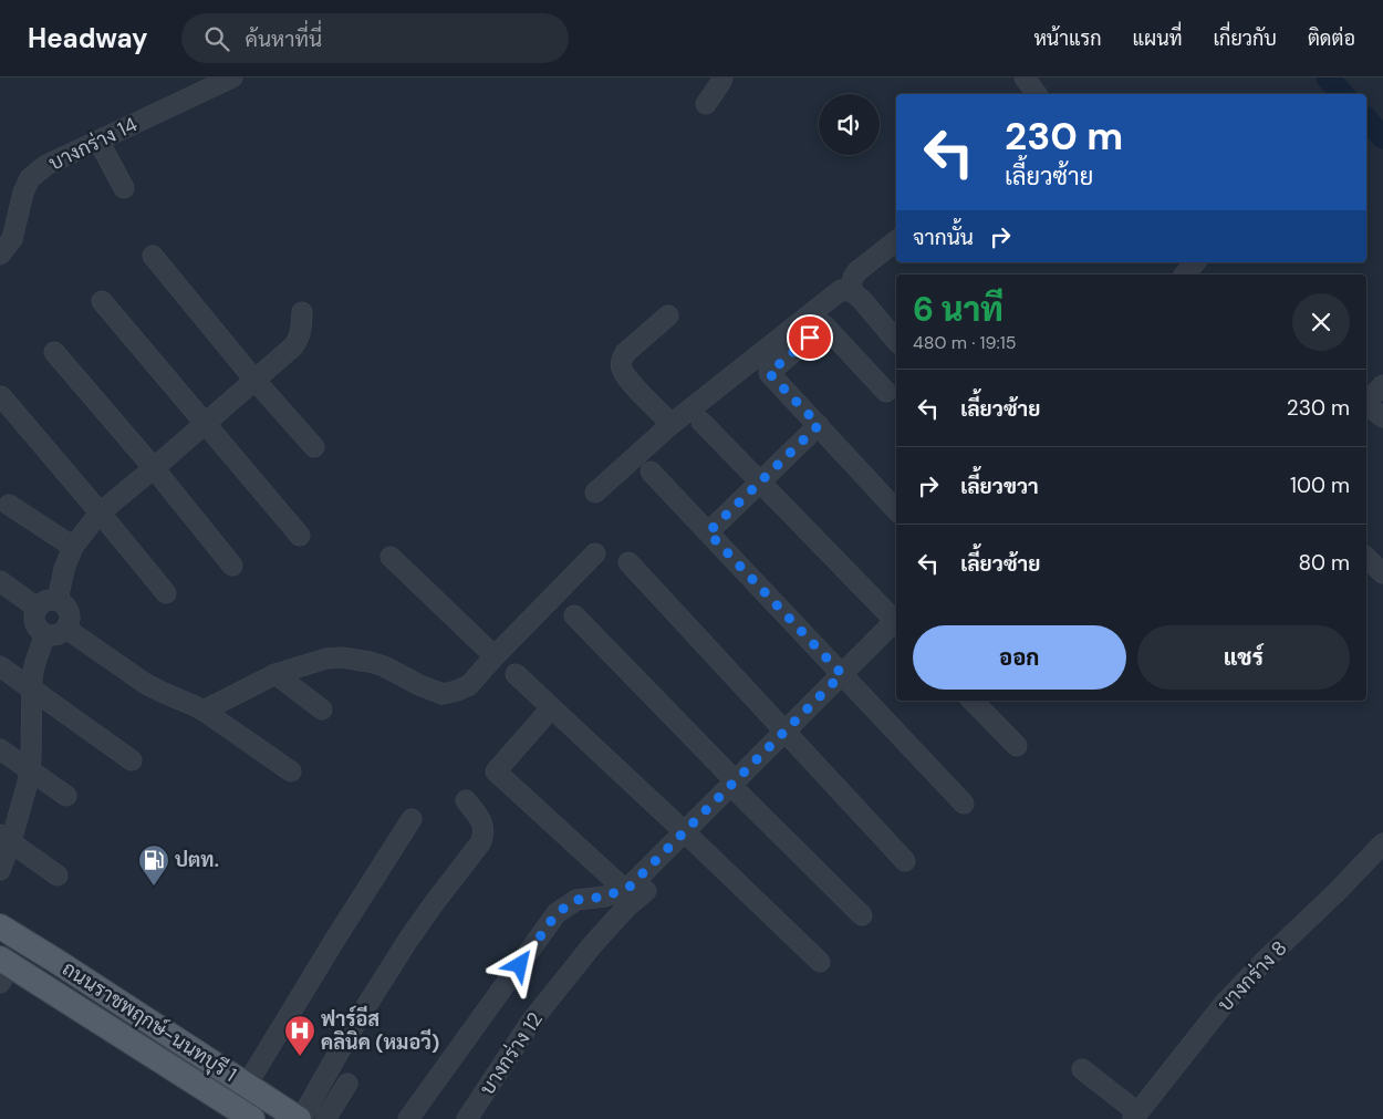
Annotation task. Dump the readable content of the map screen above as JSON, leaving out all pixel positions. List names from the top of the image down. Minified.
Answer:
{"streets":{"main road":["ถนนราชพฤกษ์-นนทบุรี 1"],"street":["บางกร่าง 14","บางกร่าง 8","บางกร่าง 12"]},"places":{"fuel station":["ปตท."],"hospital":["ฟาร์อีส คลินิค (หมอวี)"]},"page":{"header":"Headway","search":"ค้นหาที่นี่","nav":["หน้าแรก","แผนที่","เกี่ยวกับ","ติดต่อ"],"turn":["230 m","เลี้ยวซ้าย"],"then":"จากนั้น","heading":["6 นาที","480 m · 19:15"],"list":[{"name":"เลี้ยวซ้าย","value":"230 m"},{"name":"เลี้ยวขวา","value":"100 m"},{"name":"เลี้ยวซ้าย","value":"80 m"}],"buttons":["ออก","แชร์"]}}
